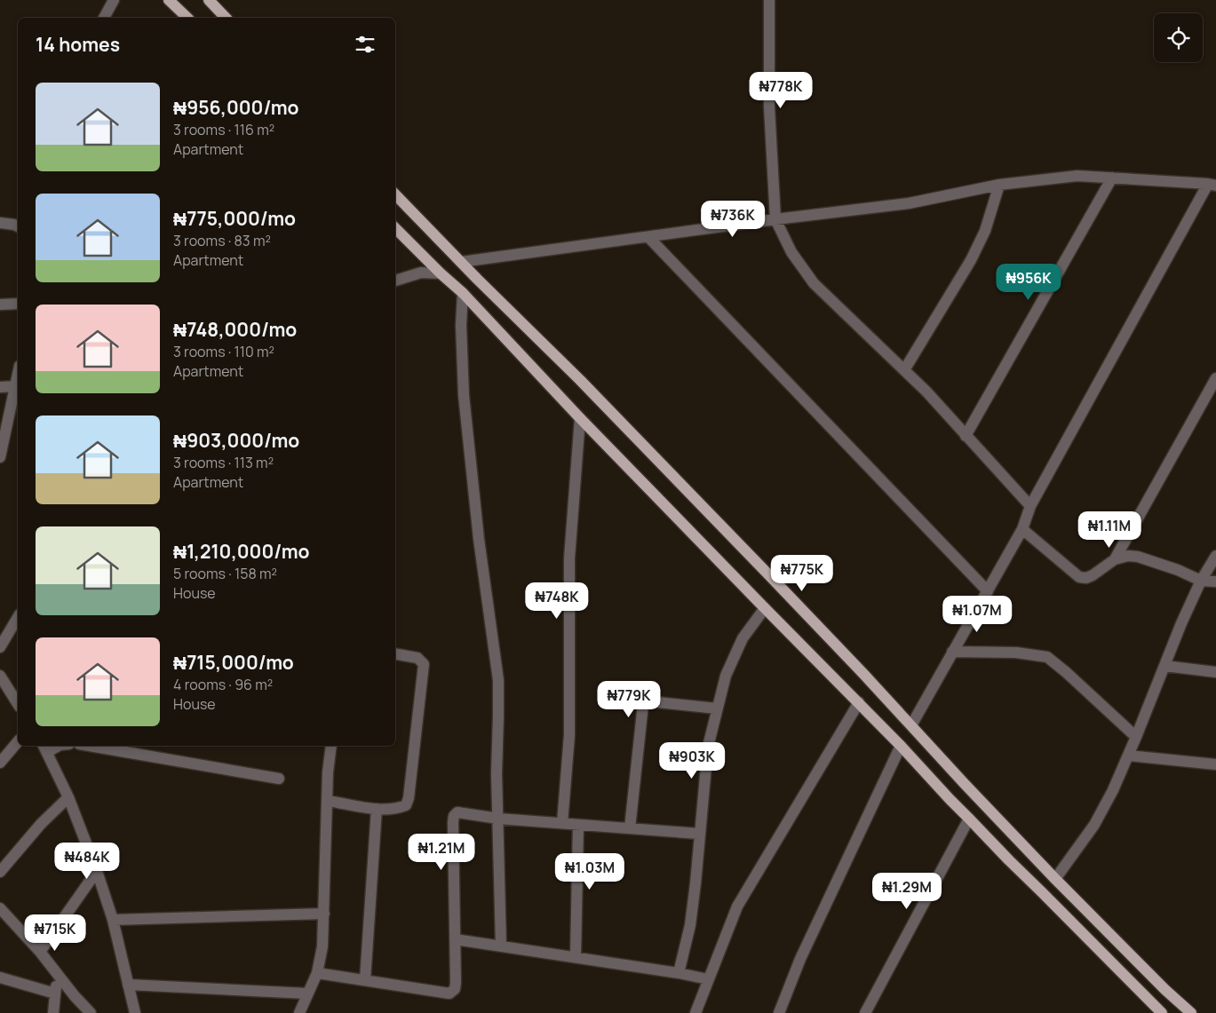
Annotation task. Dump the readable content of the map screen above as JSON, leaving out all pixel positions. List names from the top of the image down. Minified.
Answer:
{"page":{"heading":"14 homes","list":[{"name":"₦956,000/mo","note":"3 rooms · 116 m² · Apartment"},{"name":"₦775,000/mo","note":"3 rooms · 83 m² · Apartment"},{"name":"₦748,000/mo","note":"3 rooms · 110 m² · Apartment"},{"name":"₦903,000/mo","note":"3 rooms · 113 m² · Apartment"},{"name":"₦1,210,000/mo","note":"5 rooms · 158 m² · House"},{"name":"₦715,000/mo","note":"4 rooms · 96 m² · House"}],"price":["₦778K","₦736K","₦956K","₦1.11M","₦775K","₦748K","₦1.07M","₦779K","₦903K","₦1.21M","₦484K","₦1.03M","₦1.29M","₦715K"]}}
